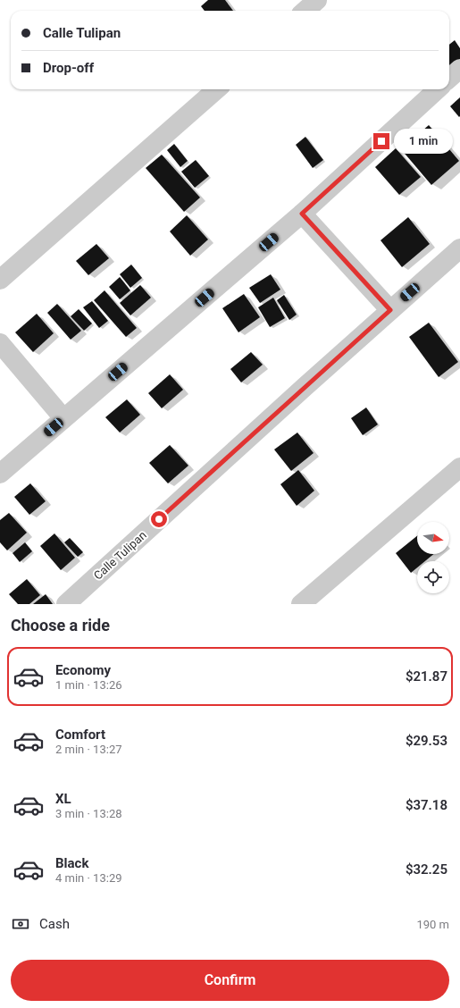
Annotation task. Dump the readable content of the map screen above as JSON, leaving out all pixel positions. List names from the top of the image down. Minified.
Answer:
{"streets":{"street":["Calle Tulipan"]},"north":"right","page":{"banner":["Calle Tulipan","Drop-off"],"bubble":"1 min","heading":"Choose a ride","list":[{"name":"Economy","note":"1 min · 13:26","value":"$21.87"},{"name":"Comfort","note":"2 min · 13:27","value":"$29.53"},{"name":"XL","note":"3 min · 13:28","value":"$37.18"},{"name":"Black","note":"4 min · 13:29","value":"$32.25"}],"pay":["Cash","190 m"],"buttons":"Confirm"}}
